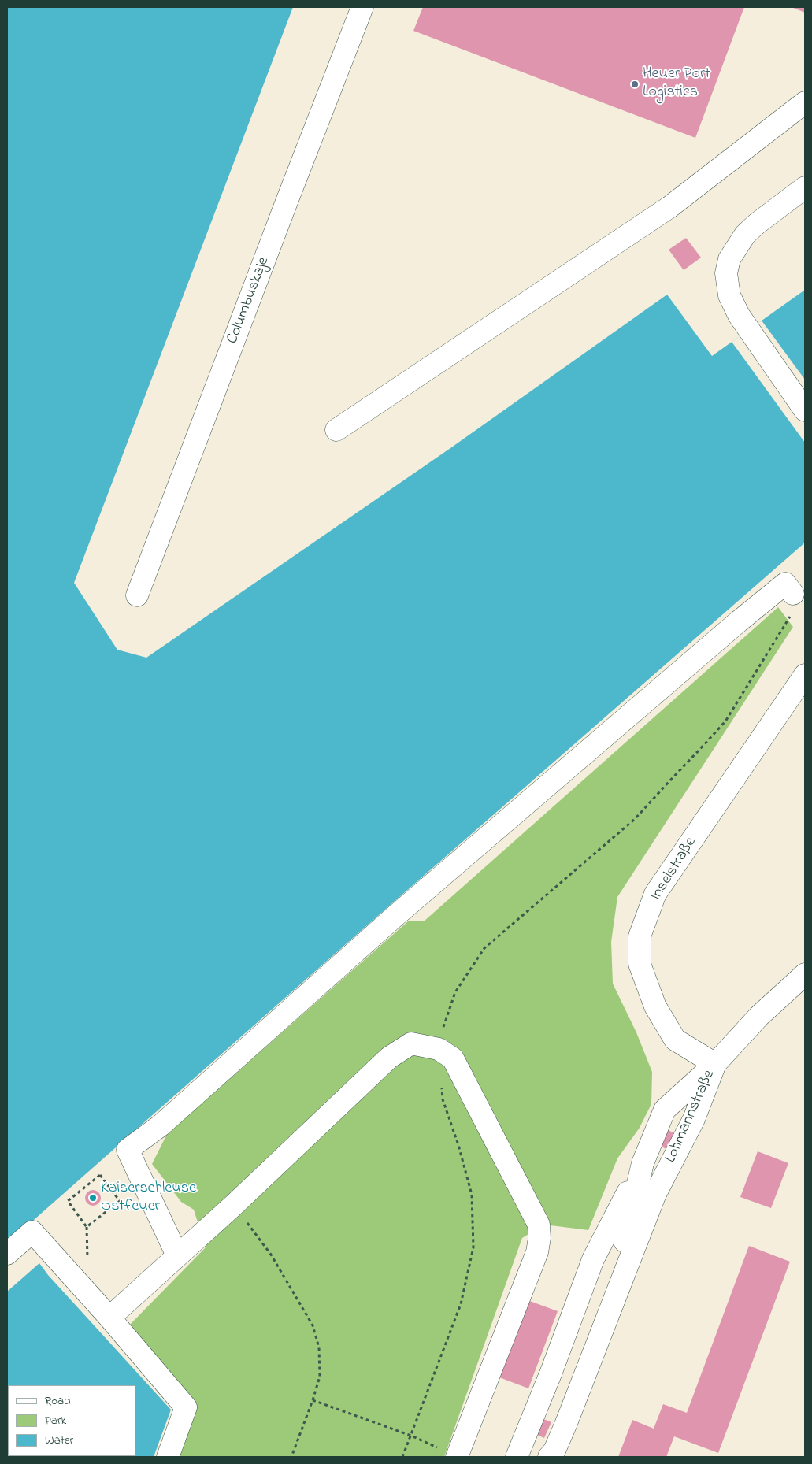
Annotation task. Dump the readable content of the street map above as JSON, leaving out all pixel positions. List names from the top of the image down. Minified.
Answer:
{"streets":{"street":["Columbuskaje","Inselstraße","Lohmannstraße"]},"crossings":[["Inselstraße","Lohmannstraße"]],"places":["Heuer Port Logistics","Kaiserschleuse Ostfeuer"],"legend":["Road","Park","Water"]}
